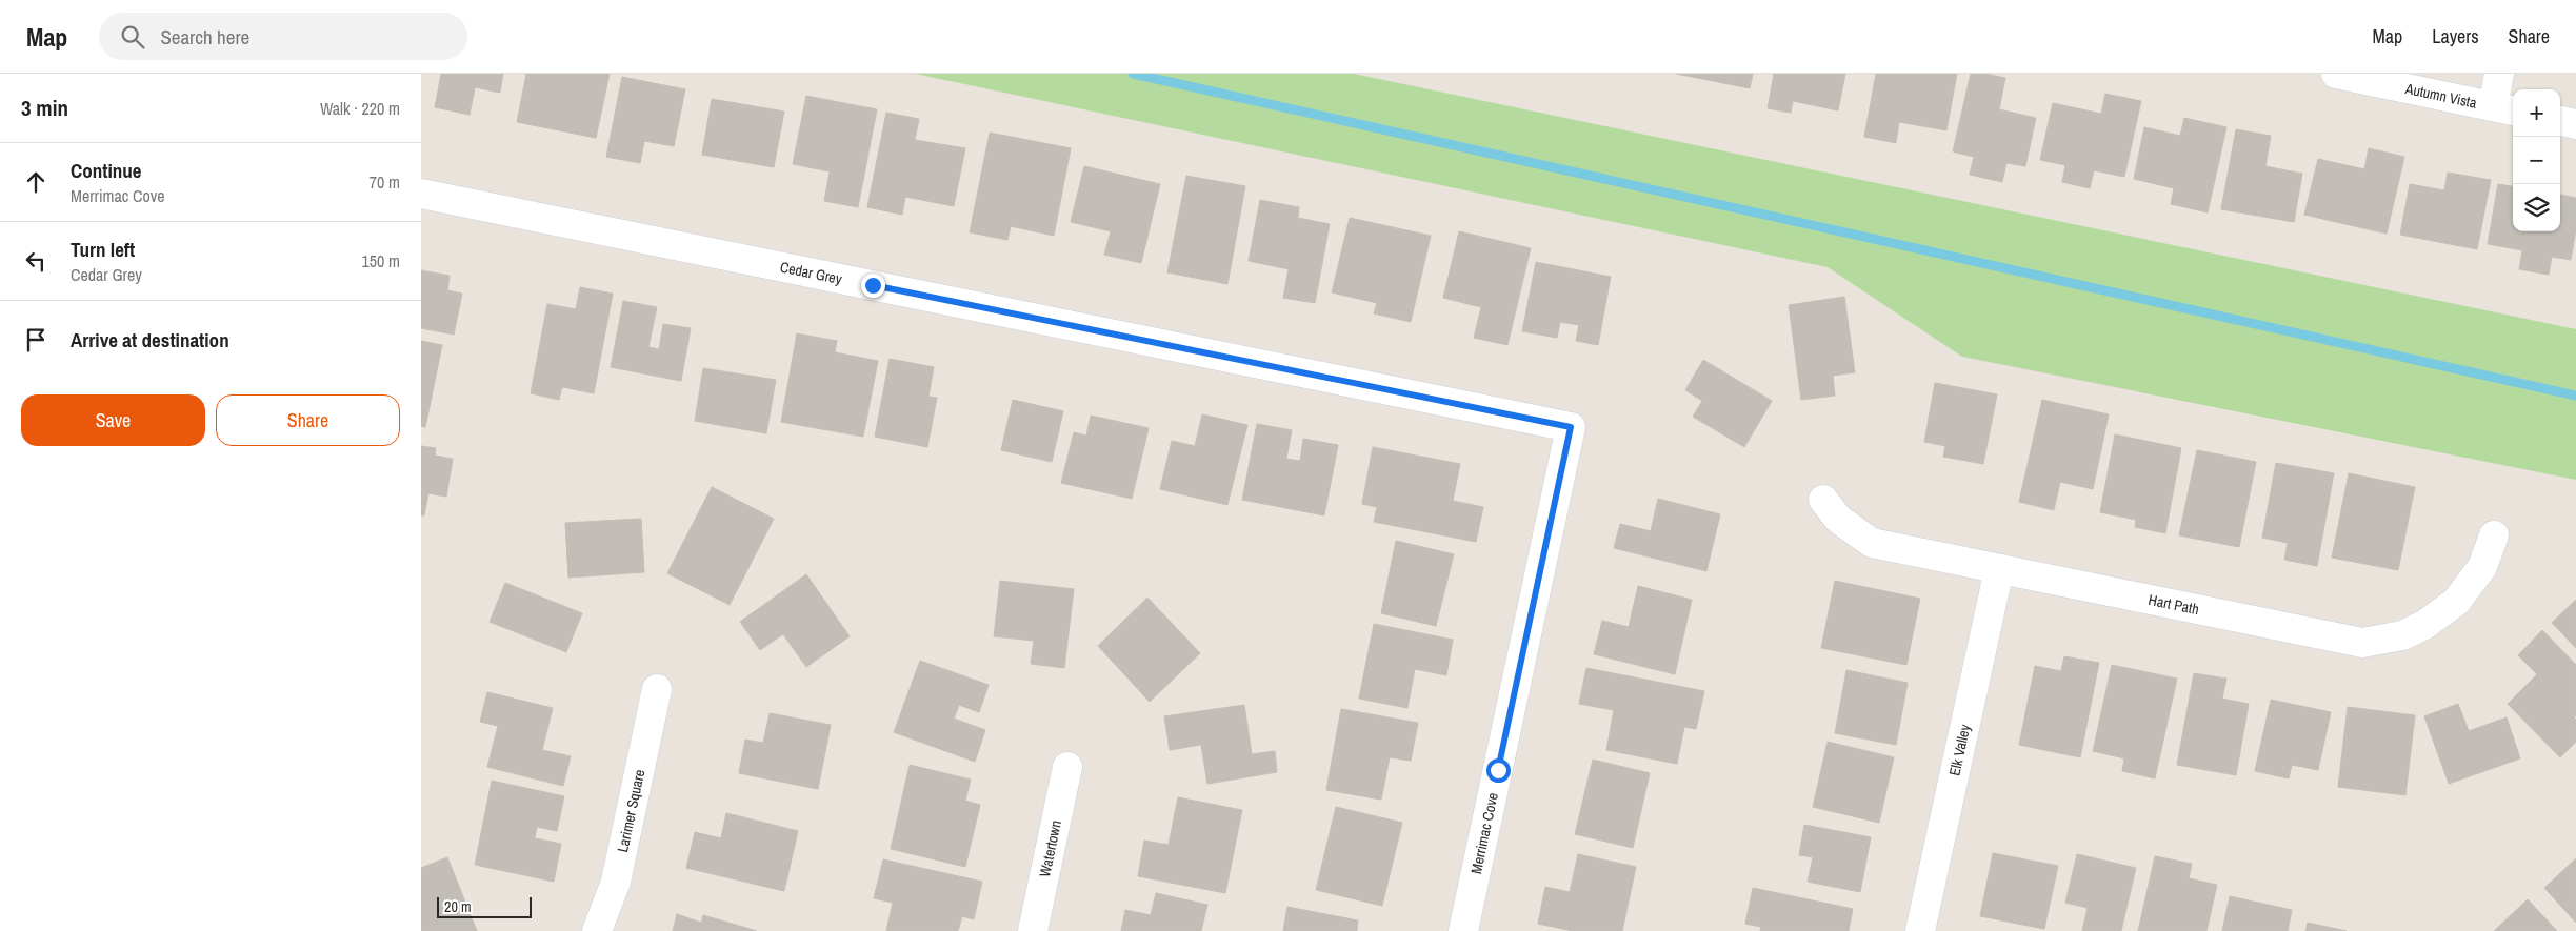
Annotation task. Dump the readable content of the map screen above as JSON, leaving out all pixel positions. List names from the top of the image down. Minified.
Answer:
{"streets":{"street":["Autumn Vista","Cedar Grey","Hart Path","Elk Valley","Larimer Square","Merrimac Cove","Watertown"]},"crossings":[["Cedar Grey","Merrimac Cove"],["Hart Path","Elk Valley"]],"scale_bar":"20 m","page":{"header":"Map","search":"Search here","nav":["Map","Layers","Share"],"heading":["3 min","Walk · 220 m"],"map_buttons":["+","−"],"list":[["Continue","Merrimac Cove","70 m"],["Turn left","Cedar Grey","150 m"],"Arrive at destination"],"buttons":["Save","Share"],"scale":"20 m"}}
